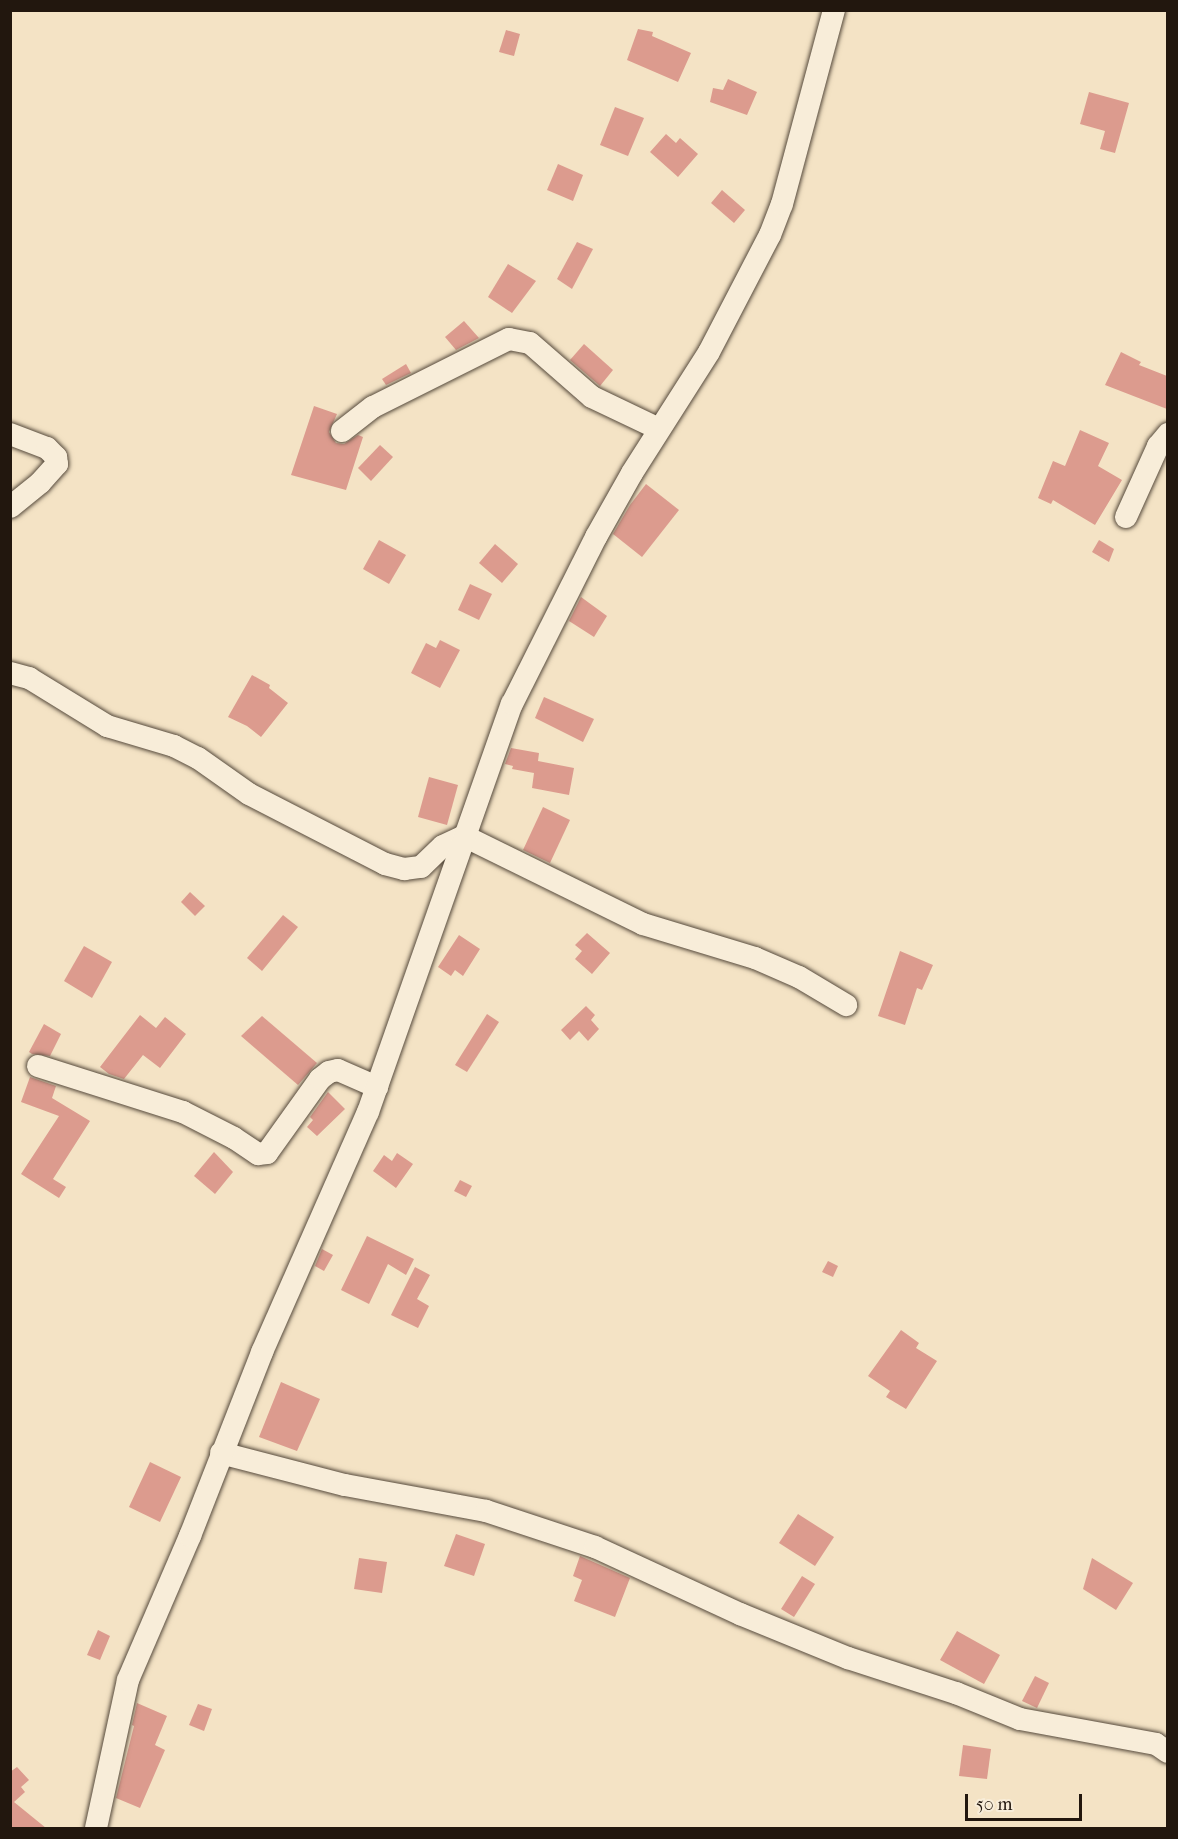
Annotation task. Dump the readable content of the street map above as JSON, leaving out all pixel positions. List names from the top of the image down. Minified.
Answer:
{"scale_bar":"50 m"}
